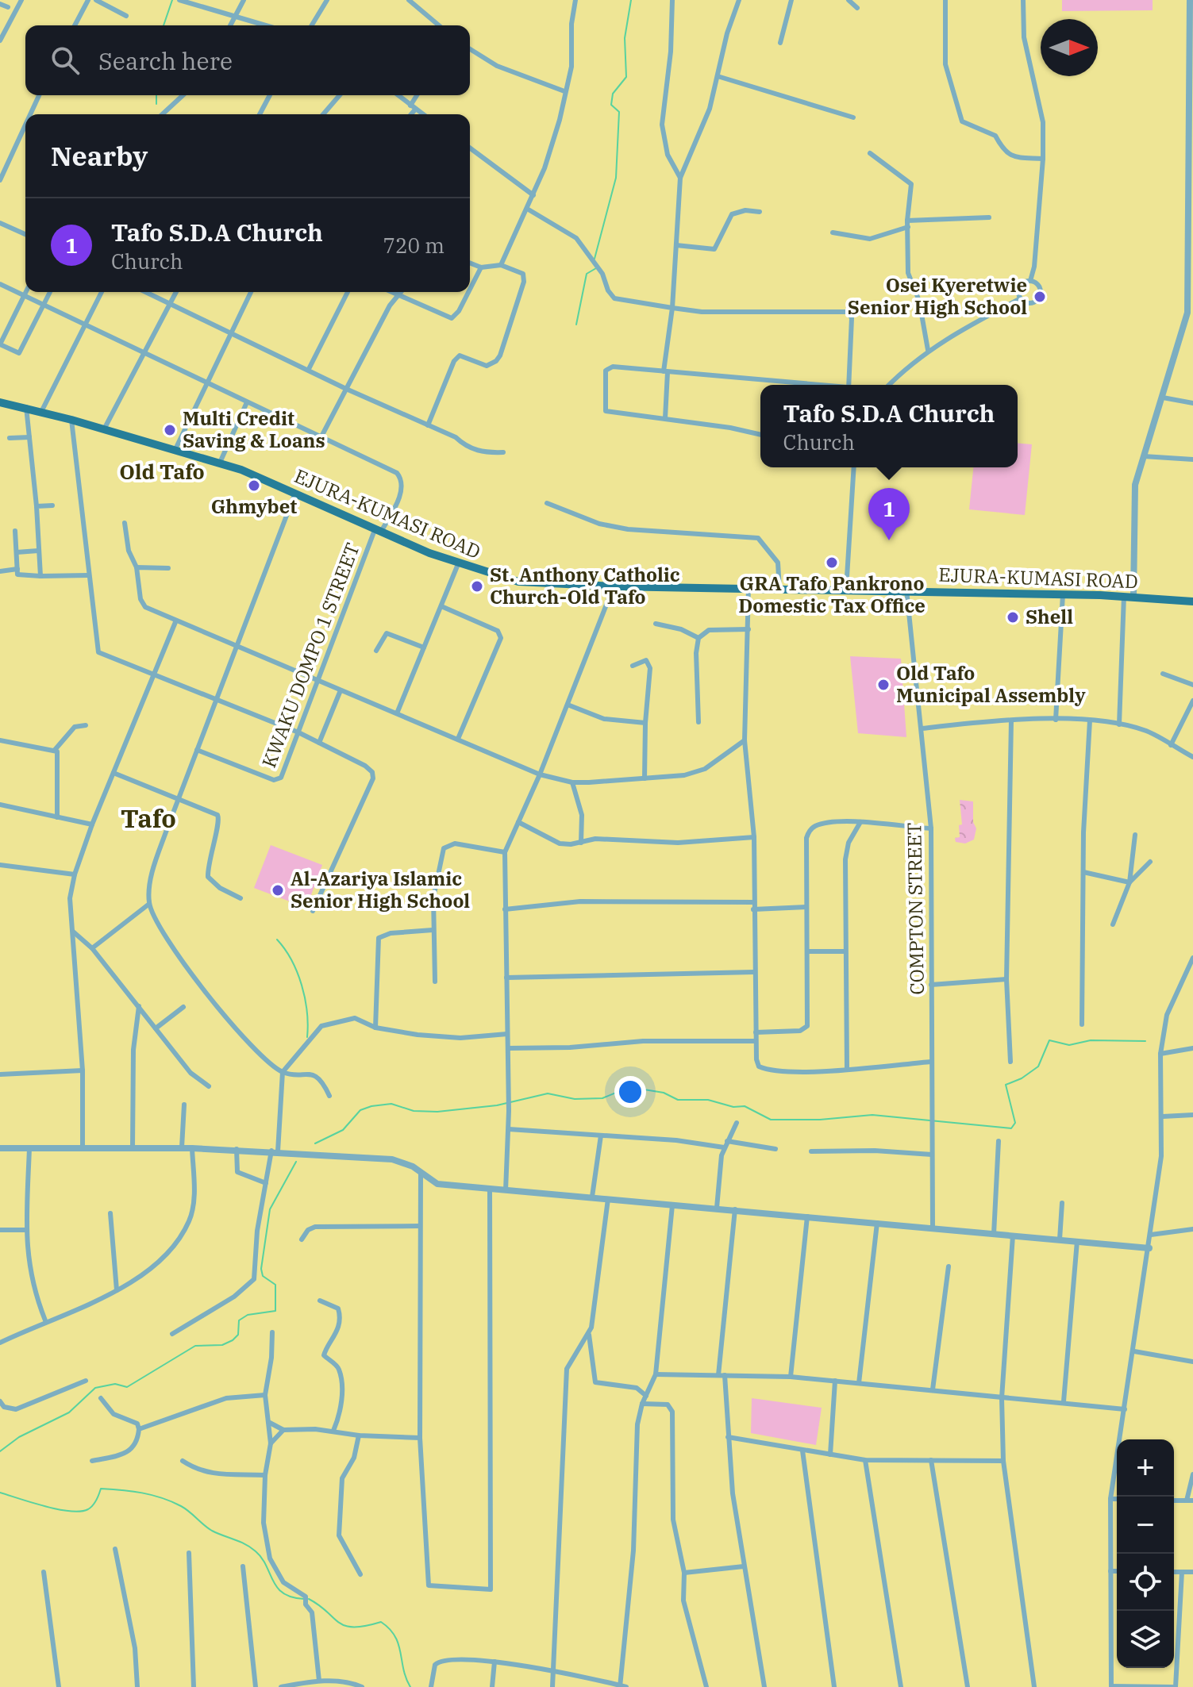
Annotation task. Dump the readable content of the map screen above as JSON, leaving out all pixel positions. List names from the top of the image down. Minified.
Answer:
{"streets":{"main road":["EJURA-KUMASI ROAD"],"street":["KWAKU DOMPO 1 STREET","COMPTON STREET"]},"crossings":[["EJURA-KUMASI ROAD","KWAKU DOMPO 1 STREET"],["EJURA-KUMASI ROAD","COMPTON STREET"]],"districts":["Old Tafo","Tafo"],"places":["Osei Kyeretwie Senior High School","Multi Credit Saving & Loans","Ghmybet","GRA Tafo Pankrono Domestic Tax Office","St. Anthony Catholic Church-Old Tafo","Shell","Old Tafo Municipal Assembly","Al-Azariya Islamic Senior High School"],"north":"right","page":{"search":"Search here","heading":"Nearby","list":[{"mark":"1","name":"Tafo S.D.A Church","note":"Church","value":"720 m"}],"popup":["Tafo S.D.A Church","Church"],"pins":"1","map_buttons":["+","−"]}}
